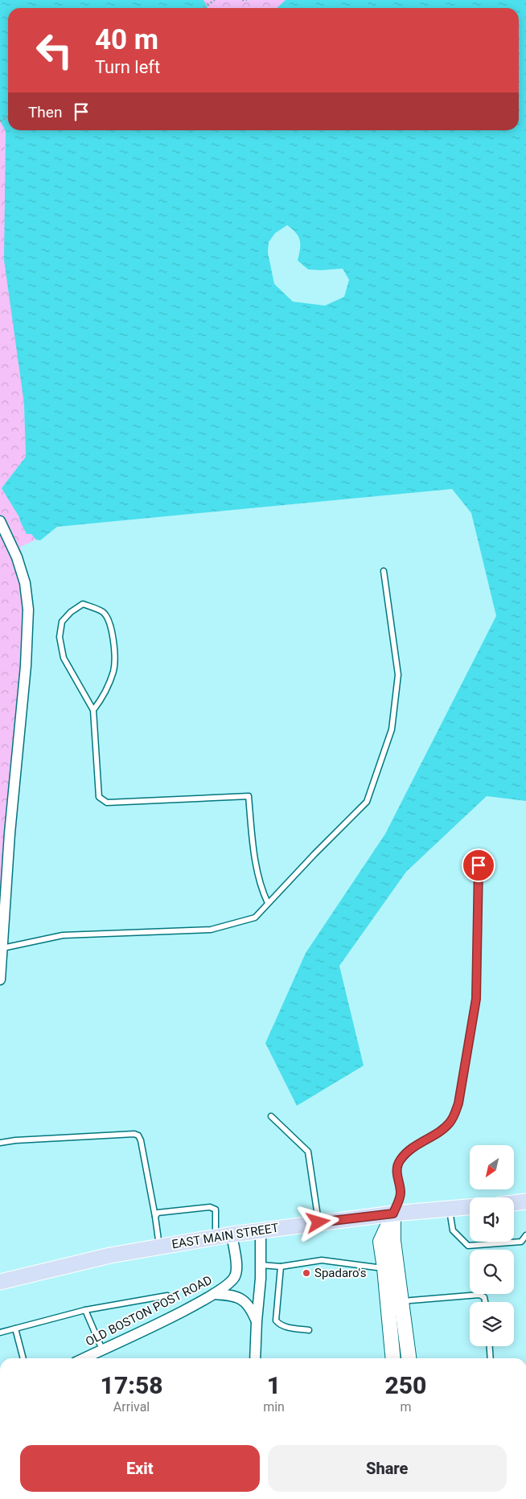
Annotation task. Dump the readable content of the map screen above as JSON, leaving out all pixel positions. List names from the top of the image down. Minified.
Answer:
{"streets":{"main road":["EAST MAIN STREET"],"street":["OLD BOSTON POST ROAD"]},"crossings":[["EAST MAIN STREET","OLD BOSTON POST ROAD"]],"places":["Spadaro's"],"north":"bottom left","page":{"turn":["40 m","Turn left"],"then":"Then","eta":["17:58","Arrival","1","min","250","m"],"buttons":["Exit","Share"]}}
